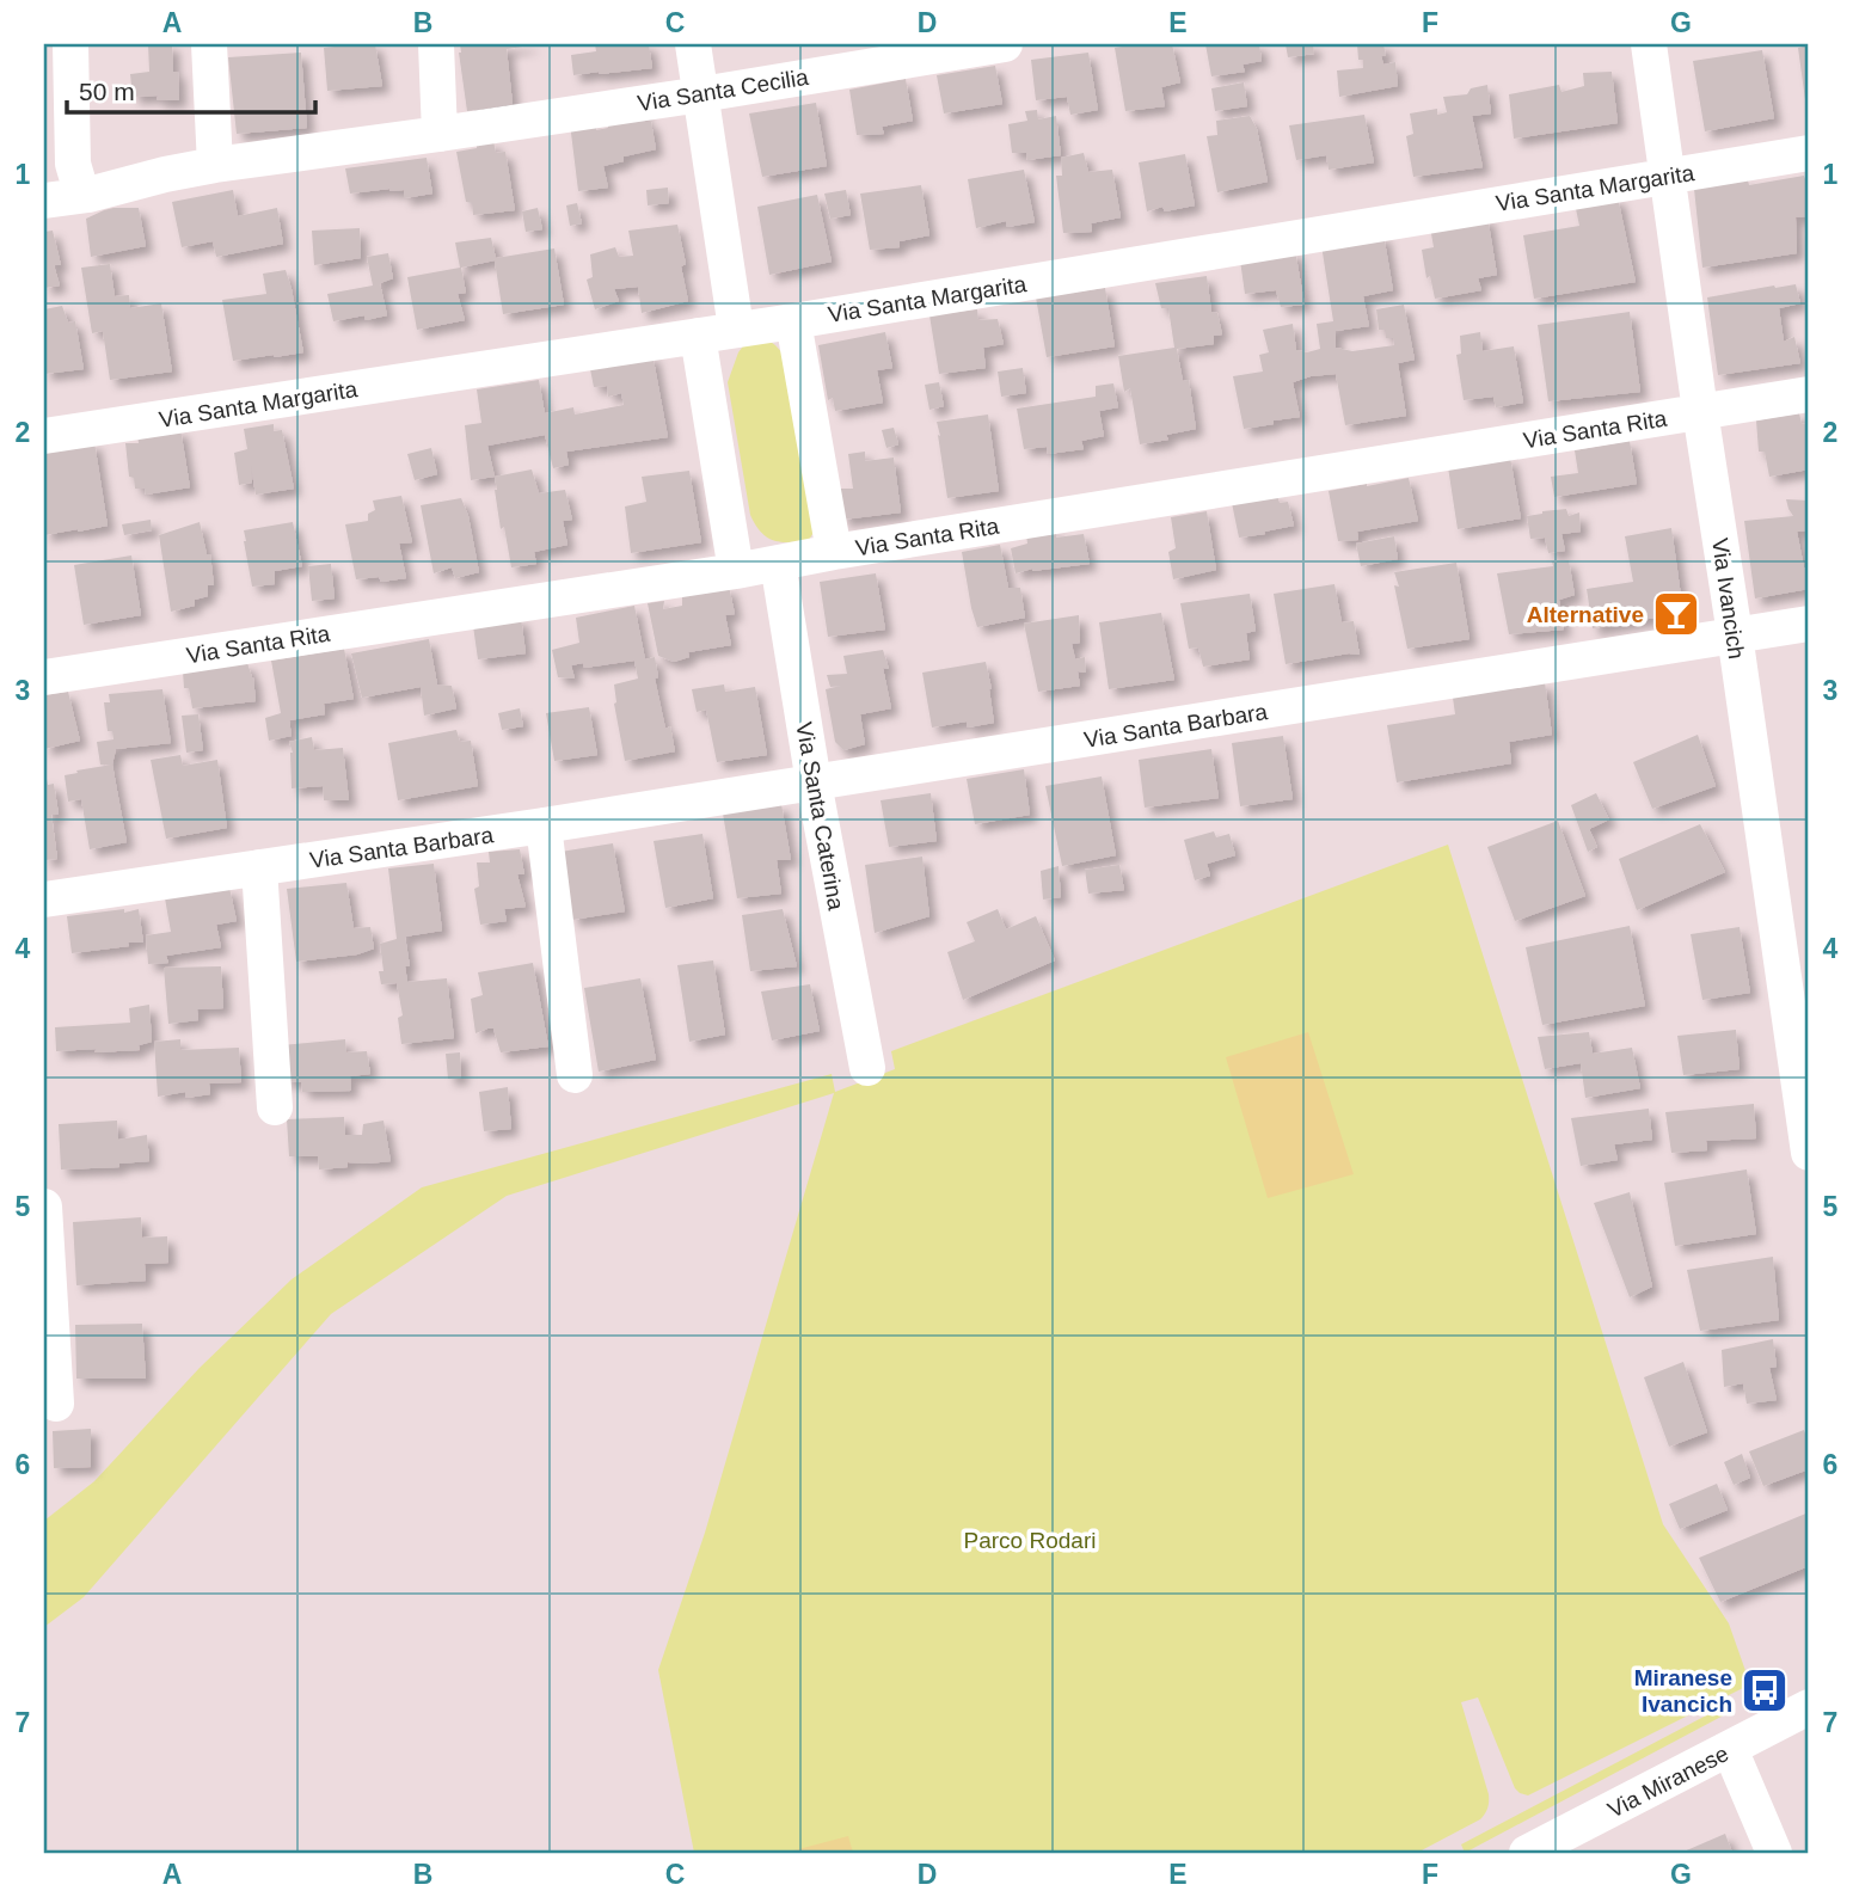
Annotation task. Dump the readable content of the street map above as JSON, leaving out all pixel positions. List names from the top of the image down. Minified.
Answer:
{"streets":{"street":["Via Santa Cecilia","Via Santa Margarita","Via Santa Rita","Via Ivancich","Via Santa Barbara","Via Santa Caterina","Via Miranese"]},"crossings":[["Via Santa Margarita","Via Ivancich"],["Via Santa Rita","Via Ivancich"],["Via Santa Rita","Via Santa Caterina"],["Via Ivancich","Via Santa Barbara"],["Via Santa Barbara","Via Santa Caterina"]],"parks":["Parco Rodari"],"places":{"bar":["Alternative"],"bus stop":["Miranese Ivancich"]},"scale_bar":"50 m","grid":{"columns":["A","B","C","D","E","F","G"],"rows":["1","2","3","4","5","6","7"]}}
